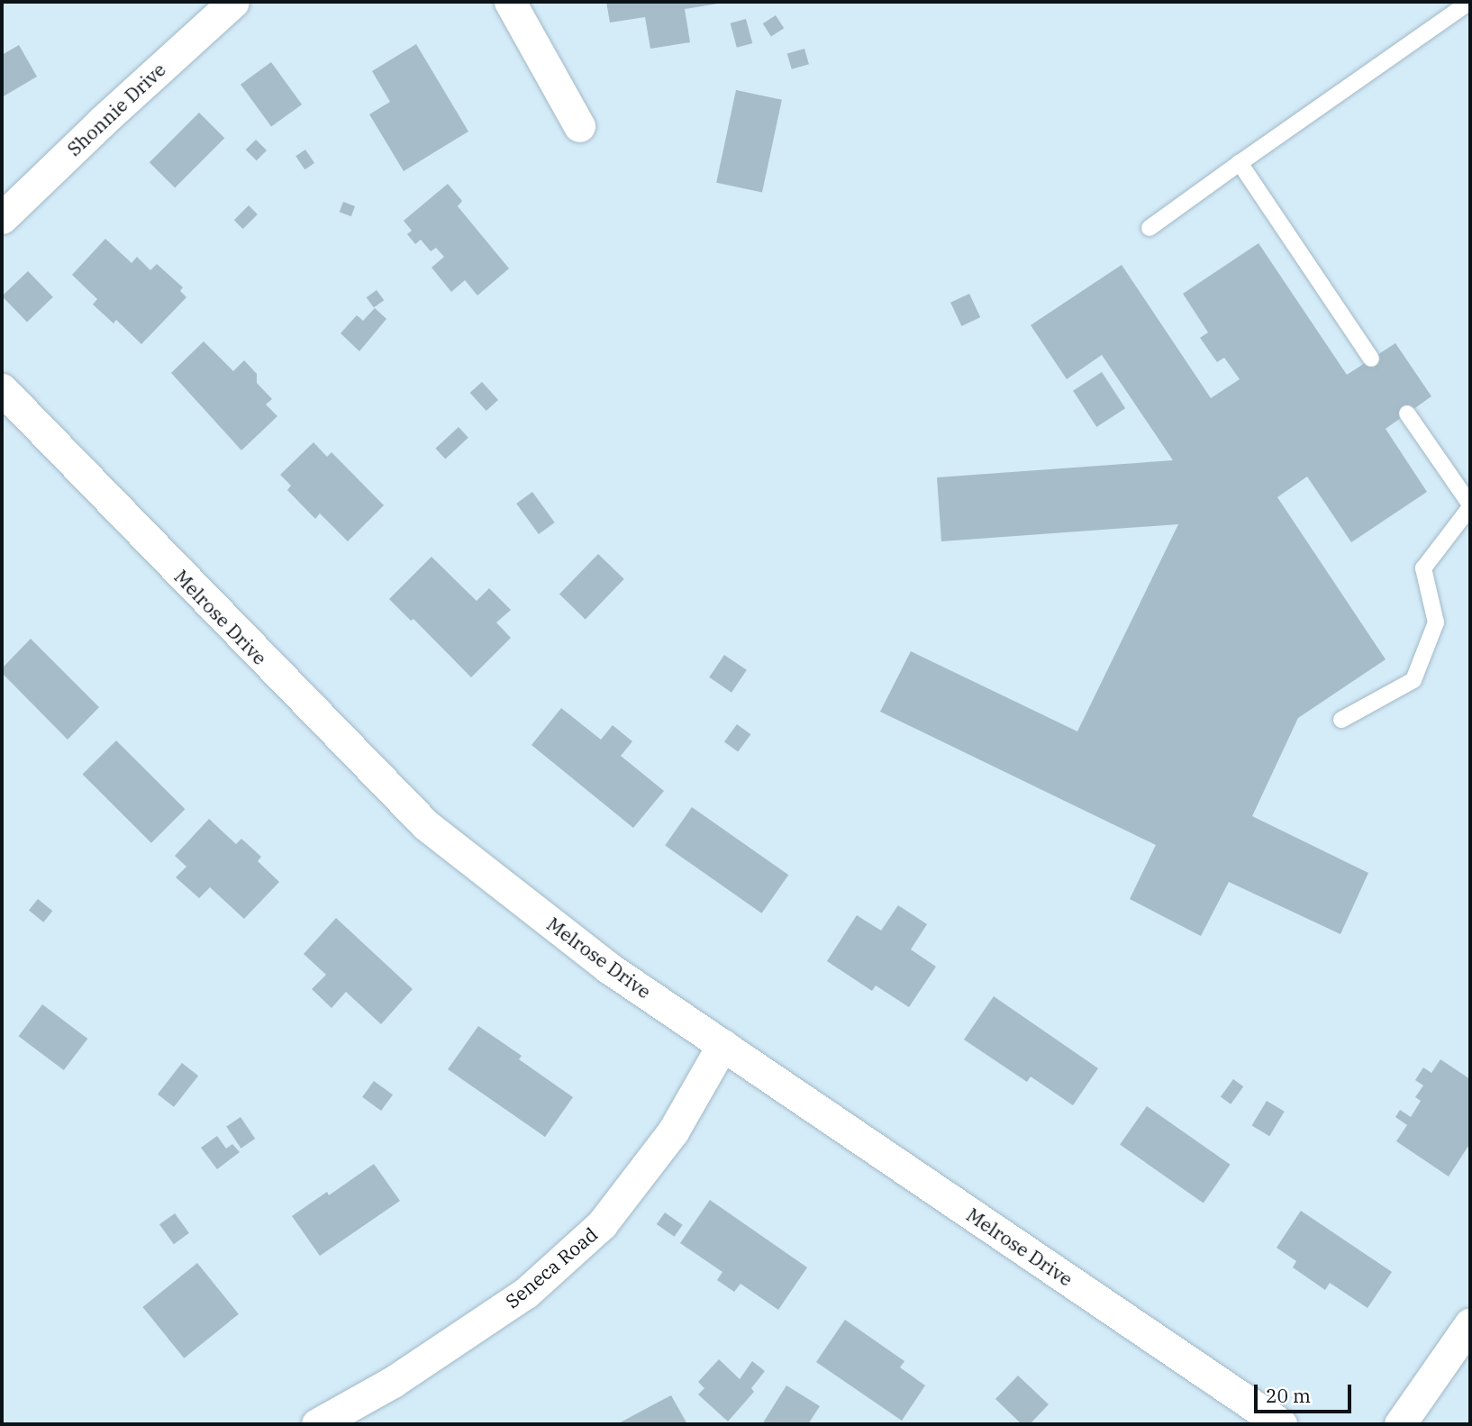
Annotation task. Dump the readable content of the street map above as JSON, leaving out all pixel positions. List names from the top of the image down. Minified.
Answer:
{"streets":{"street":["Shonnie Drive","Melrose Drive","Seneca Road"]},"crossings":[["Melrose Drive","Seneca Road"]],"scale_bar":"20 m"}
